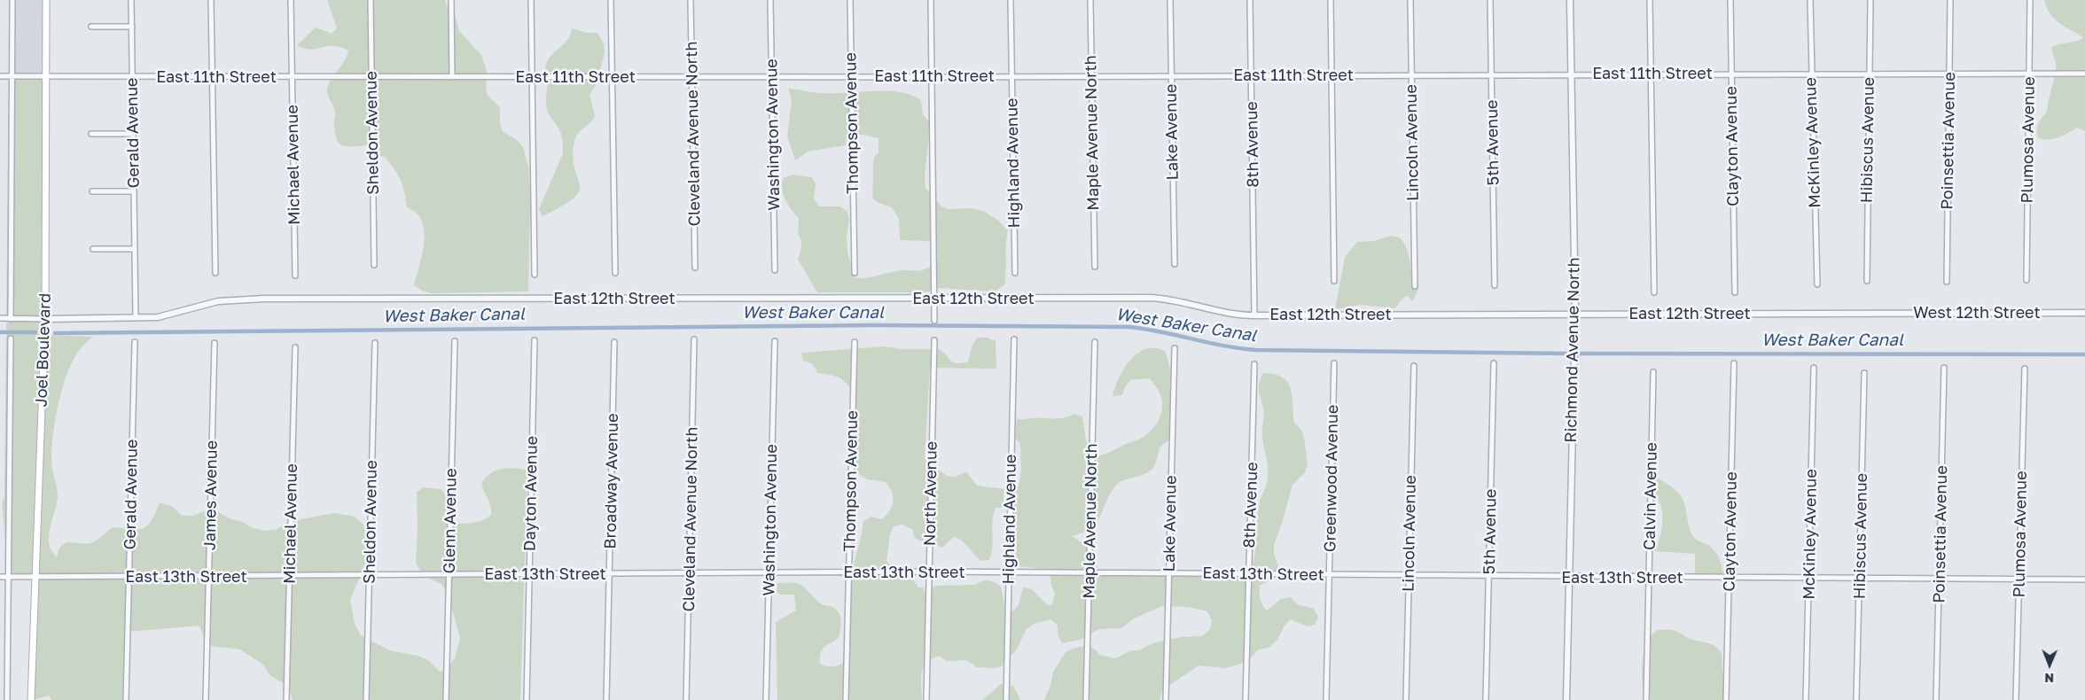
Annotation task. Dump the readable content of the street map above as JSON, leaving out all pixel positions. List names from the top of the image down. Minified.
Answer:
{"streets":{"main road":["Joel Boulevard"],"street":["East 11th Street","Thompson Avenue","Lake Avenue","Gerald Avenue","Sheldon Avenue","Maple Avenue North","Cleveland Avenue North","Washington Avenue","Hibiscus Avenue","Plumosa Avenue","Poinsettia Avenue","Lincoln Avenue","5th Avenue","McKinley Avenue","8th Avenue","Clayton Avenue","Highland Avenue","Michael Avenue","East 12th Street","West 12th Street","Richmond Avenue North","Greenwood Avenue","Broadway Avenue","Dayton Avenue","North Avenue","James Avenue","Calvin Avenue","Glenn Avenue","East 13th Street"]},"crossings":[["East 11th Street","Thompson Avenue"],["East 11th Street","Lake Avenue"],["East 11th Street","Gerald Avenue"],["East 11th Street","Sheldon Avenue"],["East 11th Street","Maple Avenue North"],["East 11th Street","Cleveland Avenue North"],["East 11th Street","Washington Avenue"],["East 11th Street","Hibiscus Avenue"],["East 11th Street","Plumosa Avenue"],["East 11th Street","Poinsettia Avenue"],["East 11th Street","Lincoln Avenue"],["East 11th Street","5th Avenue"],["East 11th Street","McKinley Avenue"],["East 11th Street","8th Avenue"],["East 11th Street","Clayton Avenue"],["East 11th Street","Highland Avenue"],["East 11th Street","Michael Avenue"],["East 11th Street","Joel Boulevard"],["East 11th Street","Richmond Avenue North"],["Thompson Avenue","East 13th Street"],["Lake Avenue","East 13th Street"],["Gerald Avenue","East 12th Street"],["Gerald Avenue","East 13th Street"],["Sheldon Avenue","East 13th Street"],["Maple Avenue North","East 13th Street"],["Cleveland Avenue North","East 13th Street"],["Washington Avenue","East 13th Street"],["Hibiscus Avenue","East 13th Street"],["Plumosa Avenue","East 13th Street"],["Poinsettia Avenue","East 13th Street"],["Lincoln Avenue","East 13th Street"],["5th Avenue","East 13th Street"],["McKinley Avenue","East 13th Street"],["8th Avenue","East 12th Street"],["8th Avenue","East 13th Street"],["Clayton Avenue","East 13th Street"],["Highland Avenue","East 13th Street"],["Michael Avenue","East 13th Street"],["East 12th Street","West 12th Street"],["East 12th Street","Joel Boulevard"],["East 12th Street","Richmond Avenue North"],["Joel Boulevard","East 13th Street"],["Richmond Avenue North","East 13th Street"],["Greenwood Avenue","East 13th Street"],["Broadway Avenue","East 13th Street"],["Dayton Avenue","East 13th Street"],["North Avenue","East 13th Street"],["James Avenue","East 13th Street"],["Calvin Avenue","East 13th Street"],["Glenn Avenue","East 13th Street"]],"water":["West Baker Canal"],"north":"bottom"}
